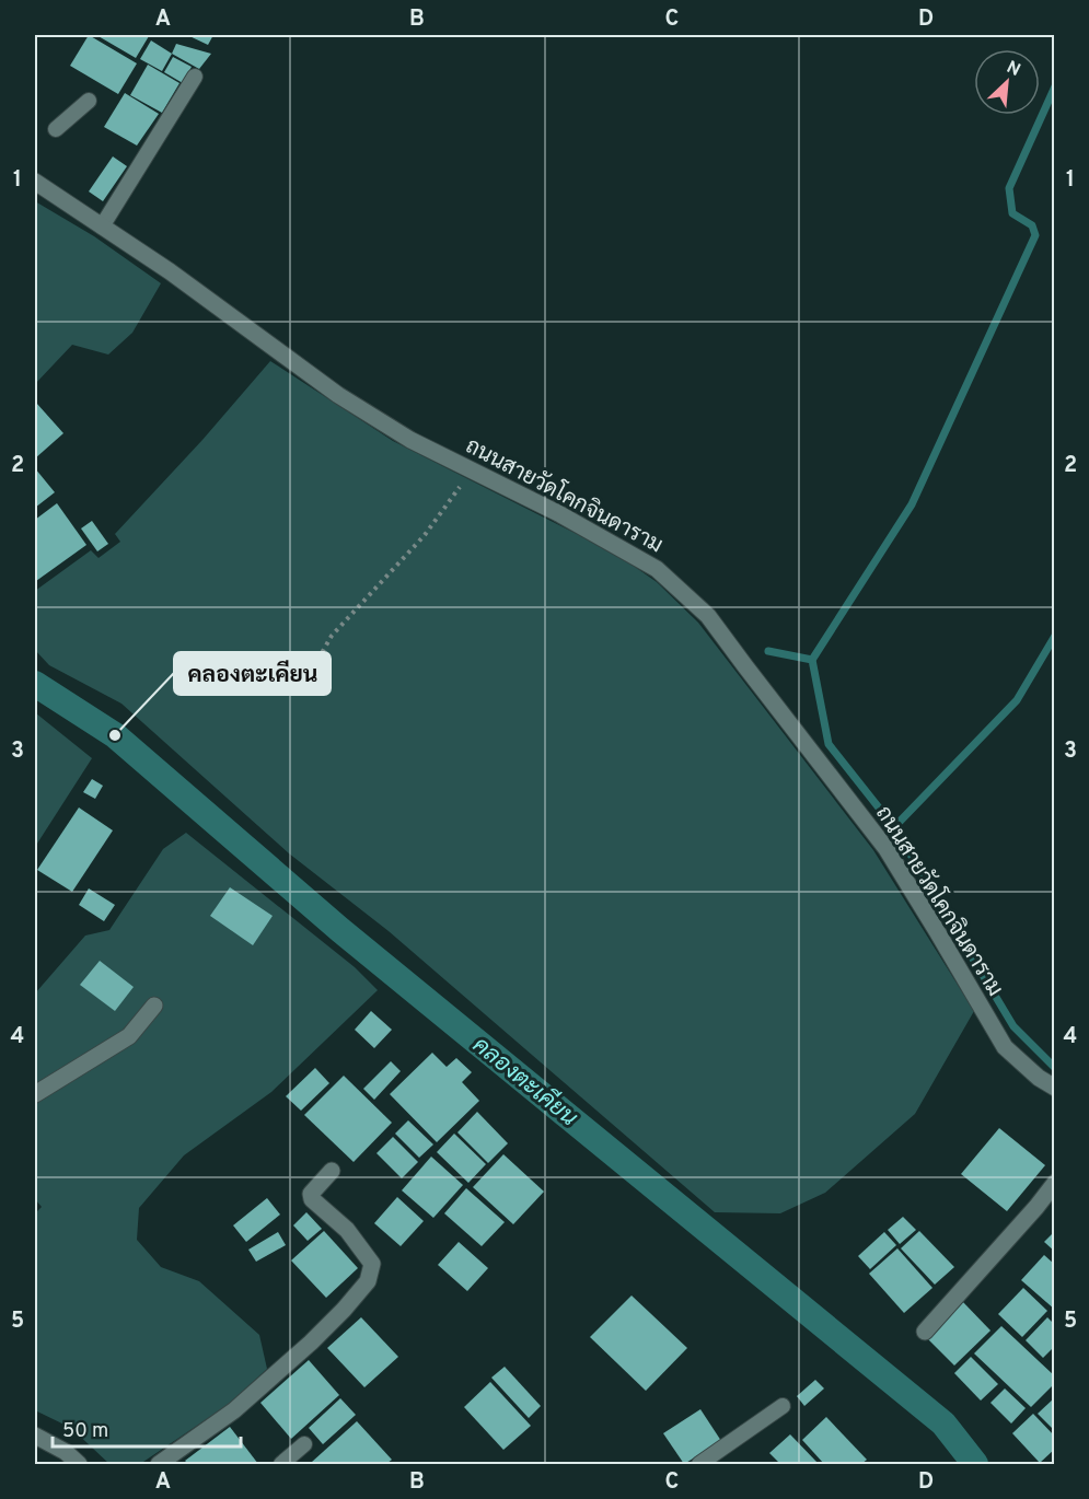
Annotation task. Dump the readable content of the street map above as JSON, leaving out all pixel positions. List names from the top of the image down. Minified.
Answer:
{"streets":{"street":["ถนนสายวัดโคกจินดาราม"]},"water":["คลองตะเคียน"],"places":["คลองตะเคียน"],"scale_bar":"50 m","north":"top right","grid":{"columns":["A","B","C","D"],"rows":["1","2","3","4","5"]}}
